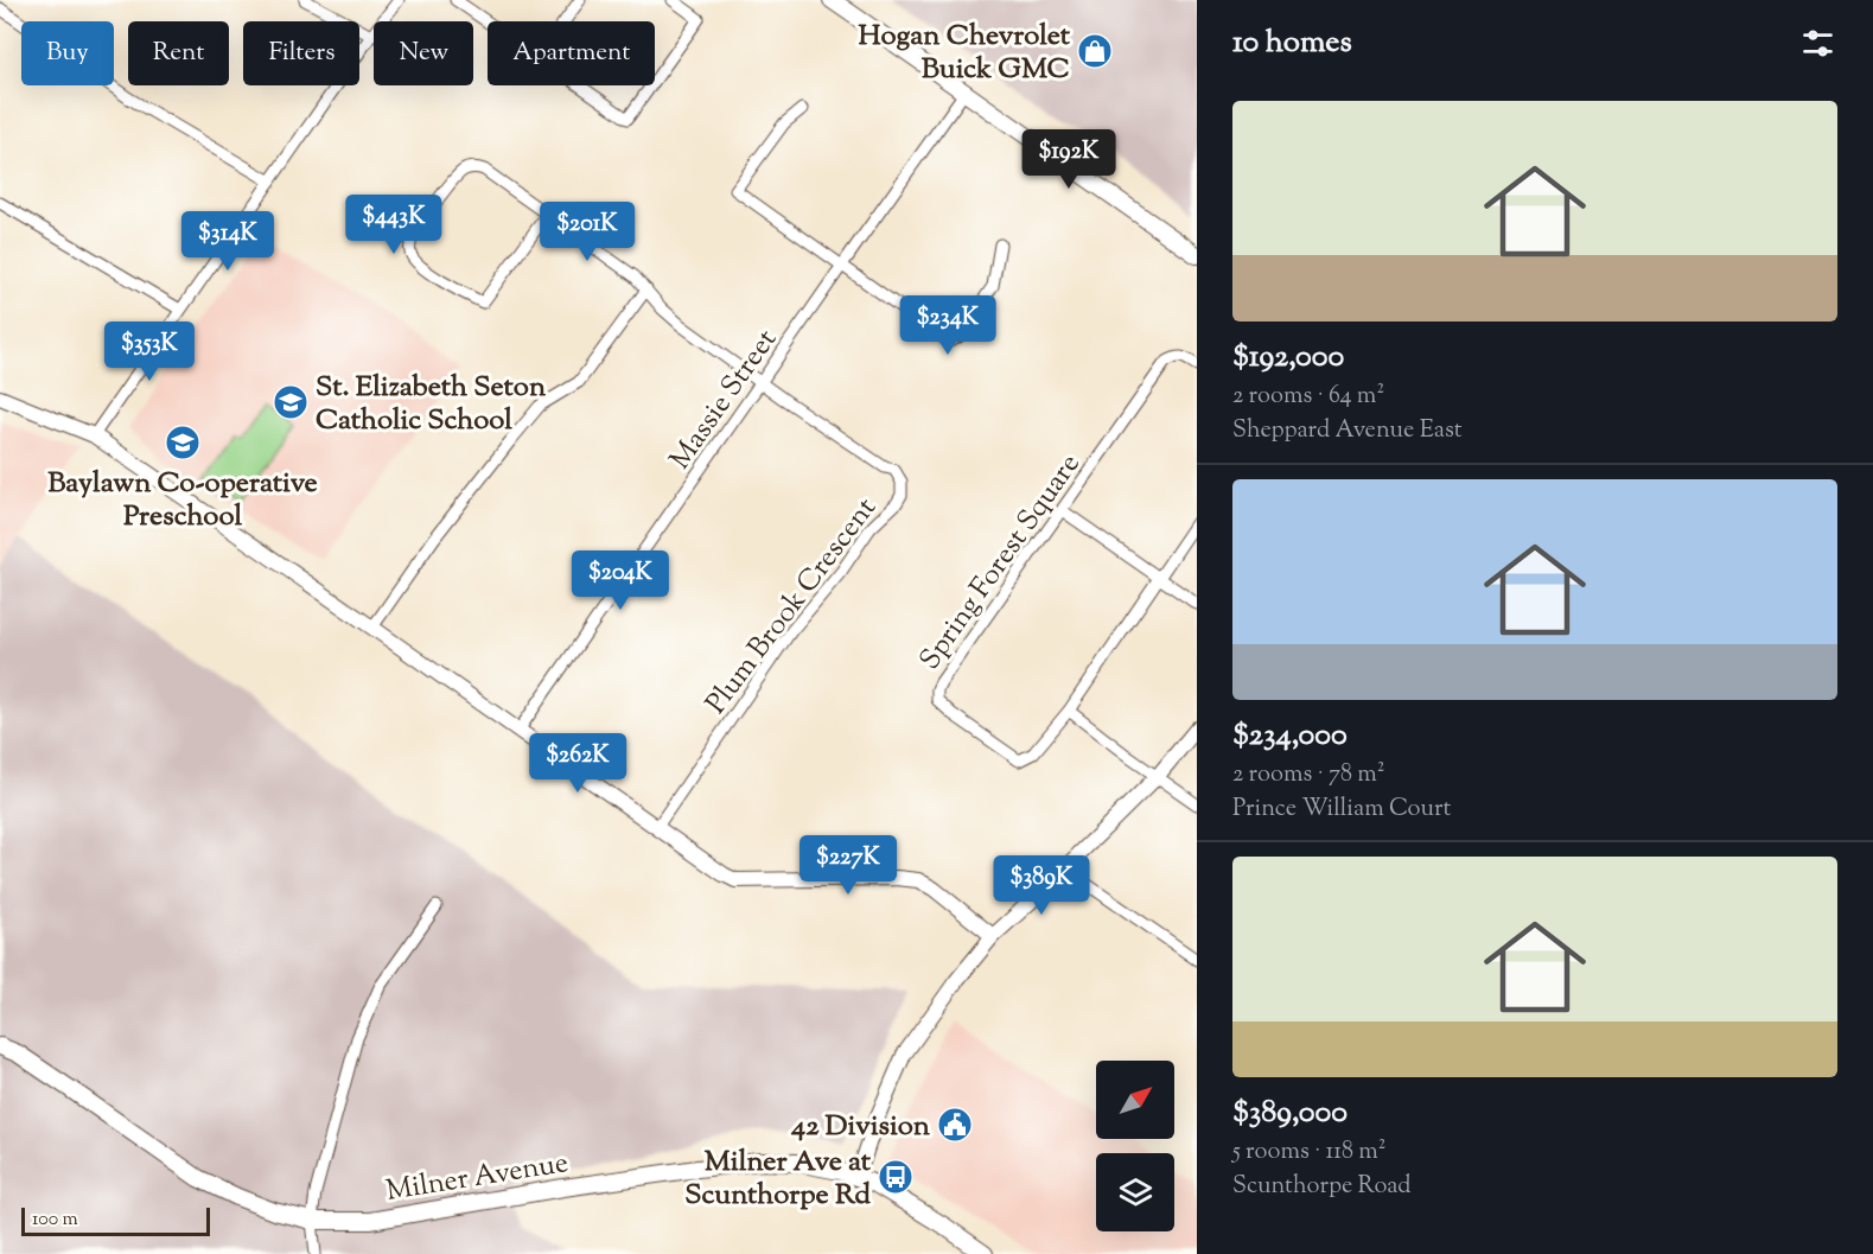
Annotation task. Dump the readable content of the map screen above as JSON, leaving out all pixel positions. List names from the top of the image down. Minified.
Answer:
{"streets":{"main road":["Milner Avenue"],"street":["Massie Street","Spring Forest Square","Plum Brook Crescent"]},"crossings":[["Massie Street","Plum Brook Crescent"]],"places":{"shop":["Hogan Chevrolet Buick GMC"],"school or university":["St. Elizabeth Seton Catholic School","Baylawn Co-operative Preschool"],"public building":["42 Division"],"bus stop":["Milner Ave at Scunthorpe Rd"]},"scale_bar":"100 m","north":"top right","page":{"heading":"10 homes","chip":["Buy","Rent","Filters","New","Apartment"],"list":[{"name":"$192,000","note":"2 rooms · 64 m² · Sheppard Avenue East"},{"name":"$234,000","note":"2 rooms · 78 m² · Prince William Court"},{"name":"$389,000","note":"5 rooms · 118 m² · Scunthorpe Road"}],"price":["$192K","$443K","$201K","$314K","$234K","$353K","$204K","$262K","$227K","$389K"],"scale":"100 m"}}
